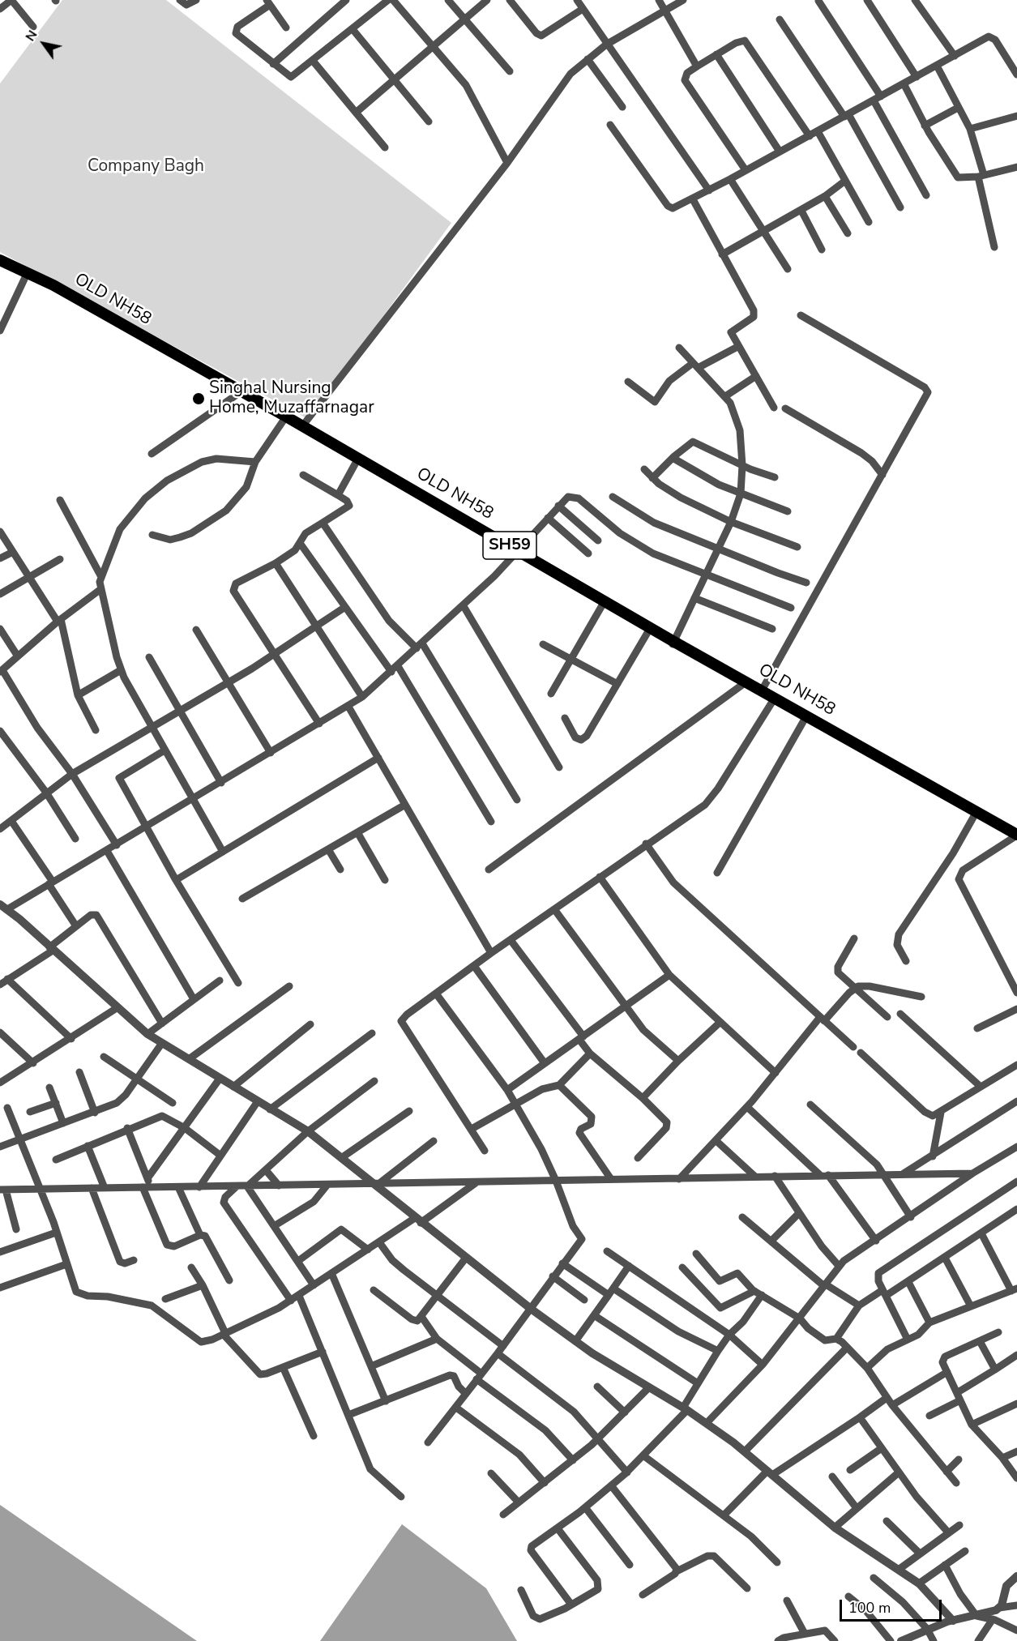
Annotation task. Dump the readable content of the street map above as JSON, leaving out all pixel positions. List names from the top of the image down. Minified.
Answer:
{"streets":{"main road":["OLD NH58","SH59"]},"parks":["Company Bagh"],"places":["Singhal Nursing Home, Muzaffarnagar"],"scale_bar":"100 m","north":"top left"}
